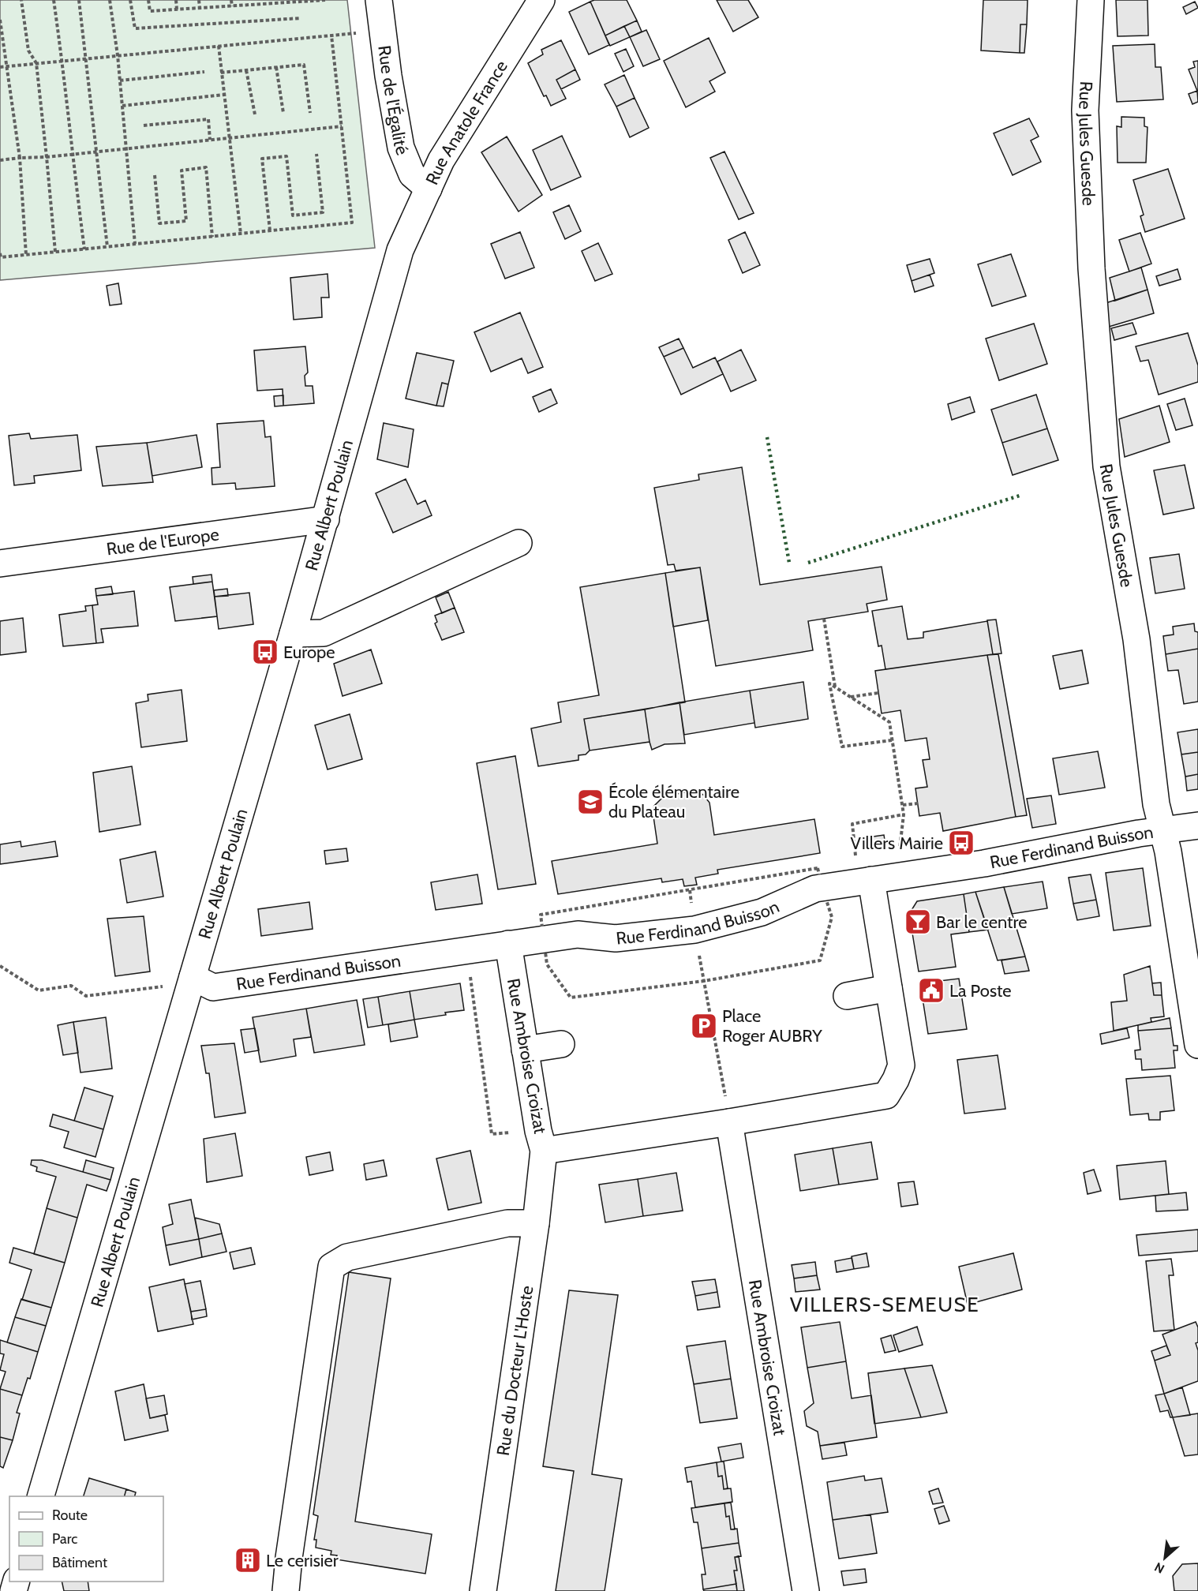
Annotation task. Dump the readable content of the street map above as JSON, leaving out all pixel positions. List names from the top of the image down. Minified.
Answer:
{"streets":{"street":["Rue de l'Égalité","Rue Anatole France","Rue Jules Guesde","Rue Albert Poulain","Rue de l'Europe","Rue Ferdinand Buisson","Rue Ambroise Croizat","Rue du Docteur L'Hoste"]},"crossings":[["Rue de l'Égalité","Rue Anatole France"],["Rue Anatole France","Rue Albert Poulain"],["Rue Jules Guesde","Rue Ferdinand Buisson"],["Rue Albert Poulain","Rue de l'Europe"],["Rue Albert Poulain","Rue Ferdinand Buisson"],["Rue Ferdinand Buisson","Rue Ambroise Croizat"],["Rue Ambroise Croizat","Rue du Docteur L'Hoste"]],"districts":["VILLERS-SEMEUSE"],"places":{"bus stop":["Europe","Villers Mairie"],"school or university":["École élémentaire du Plateau"],"bar":["Bar le centre"],"public building":["La Poste"],"parking":["Place Roger AUBRY"],"building":["Le cerisier"]},"legend":["Route","Parc","Bâtiment"],"north":"bottom left"}
